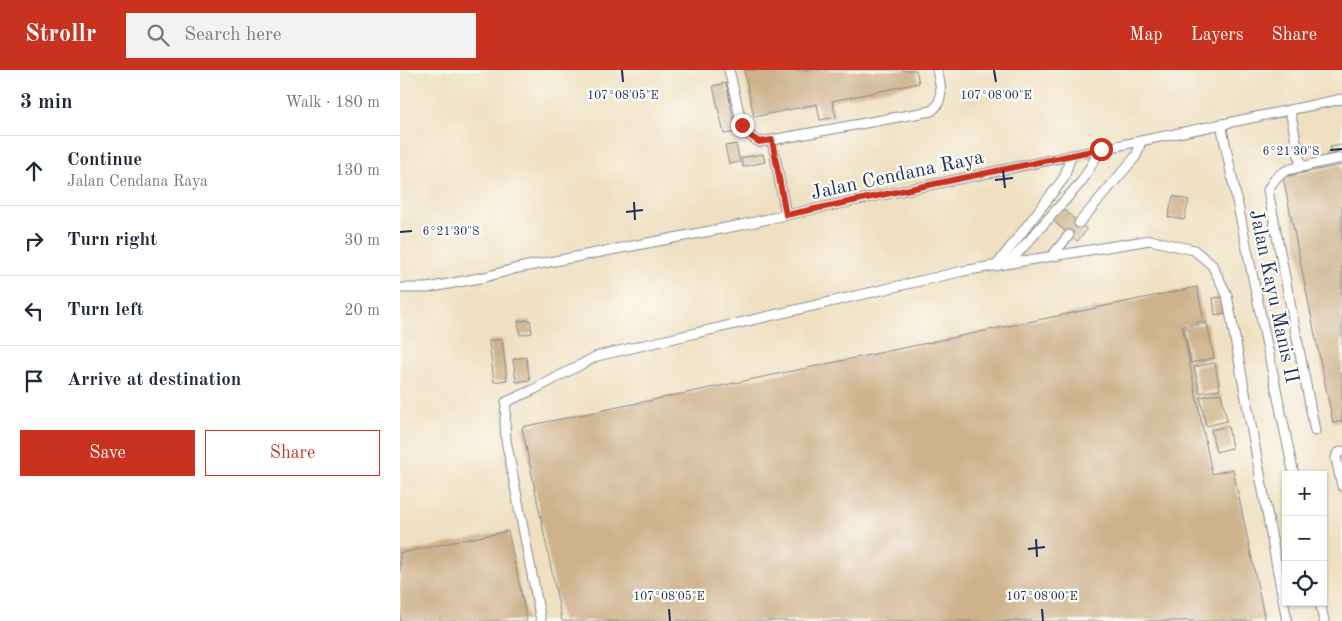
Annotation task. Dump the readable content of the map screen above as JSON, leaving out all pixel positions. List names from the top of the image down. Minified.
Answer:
{"streets":{"lane":["Jalan Cendana Raya","Jalan Kayu Manis II"]},"crossings":[["Jalan Cendana Raya","Jalan Kayu Manis II"]],"page":{"header":"Strollr","search":"Search here","nav":["Map","Layers","Share"],"heading":["3 min","Walk · 180 m"],"list":[["Continue","Jalan Cendana Raya","130 m"],["Turn right","30 m"],["Turn left","20 m"],"Arrive at destination"],"buttons":["Save","Share"],"map_buttons":["+","−"]},"coordinates":["107°08'05\"E","107°08'00\"E","6°21'30\"S"]}
